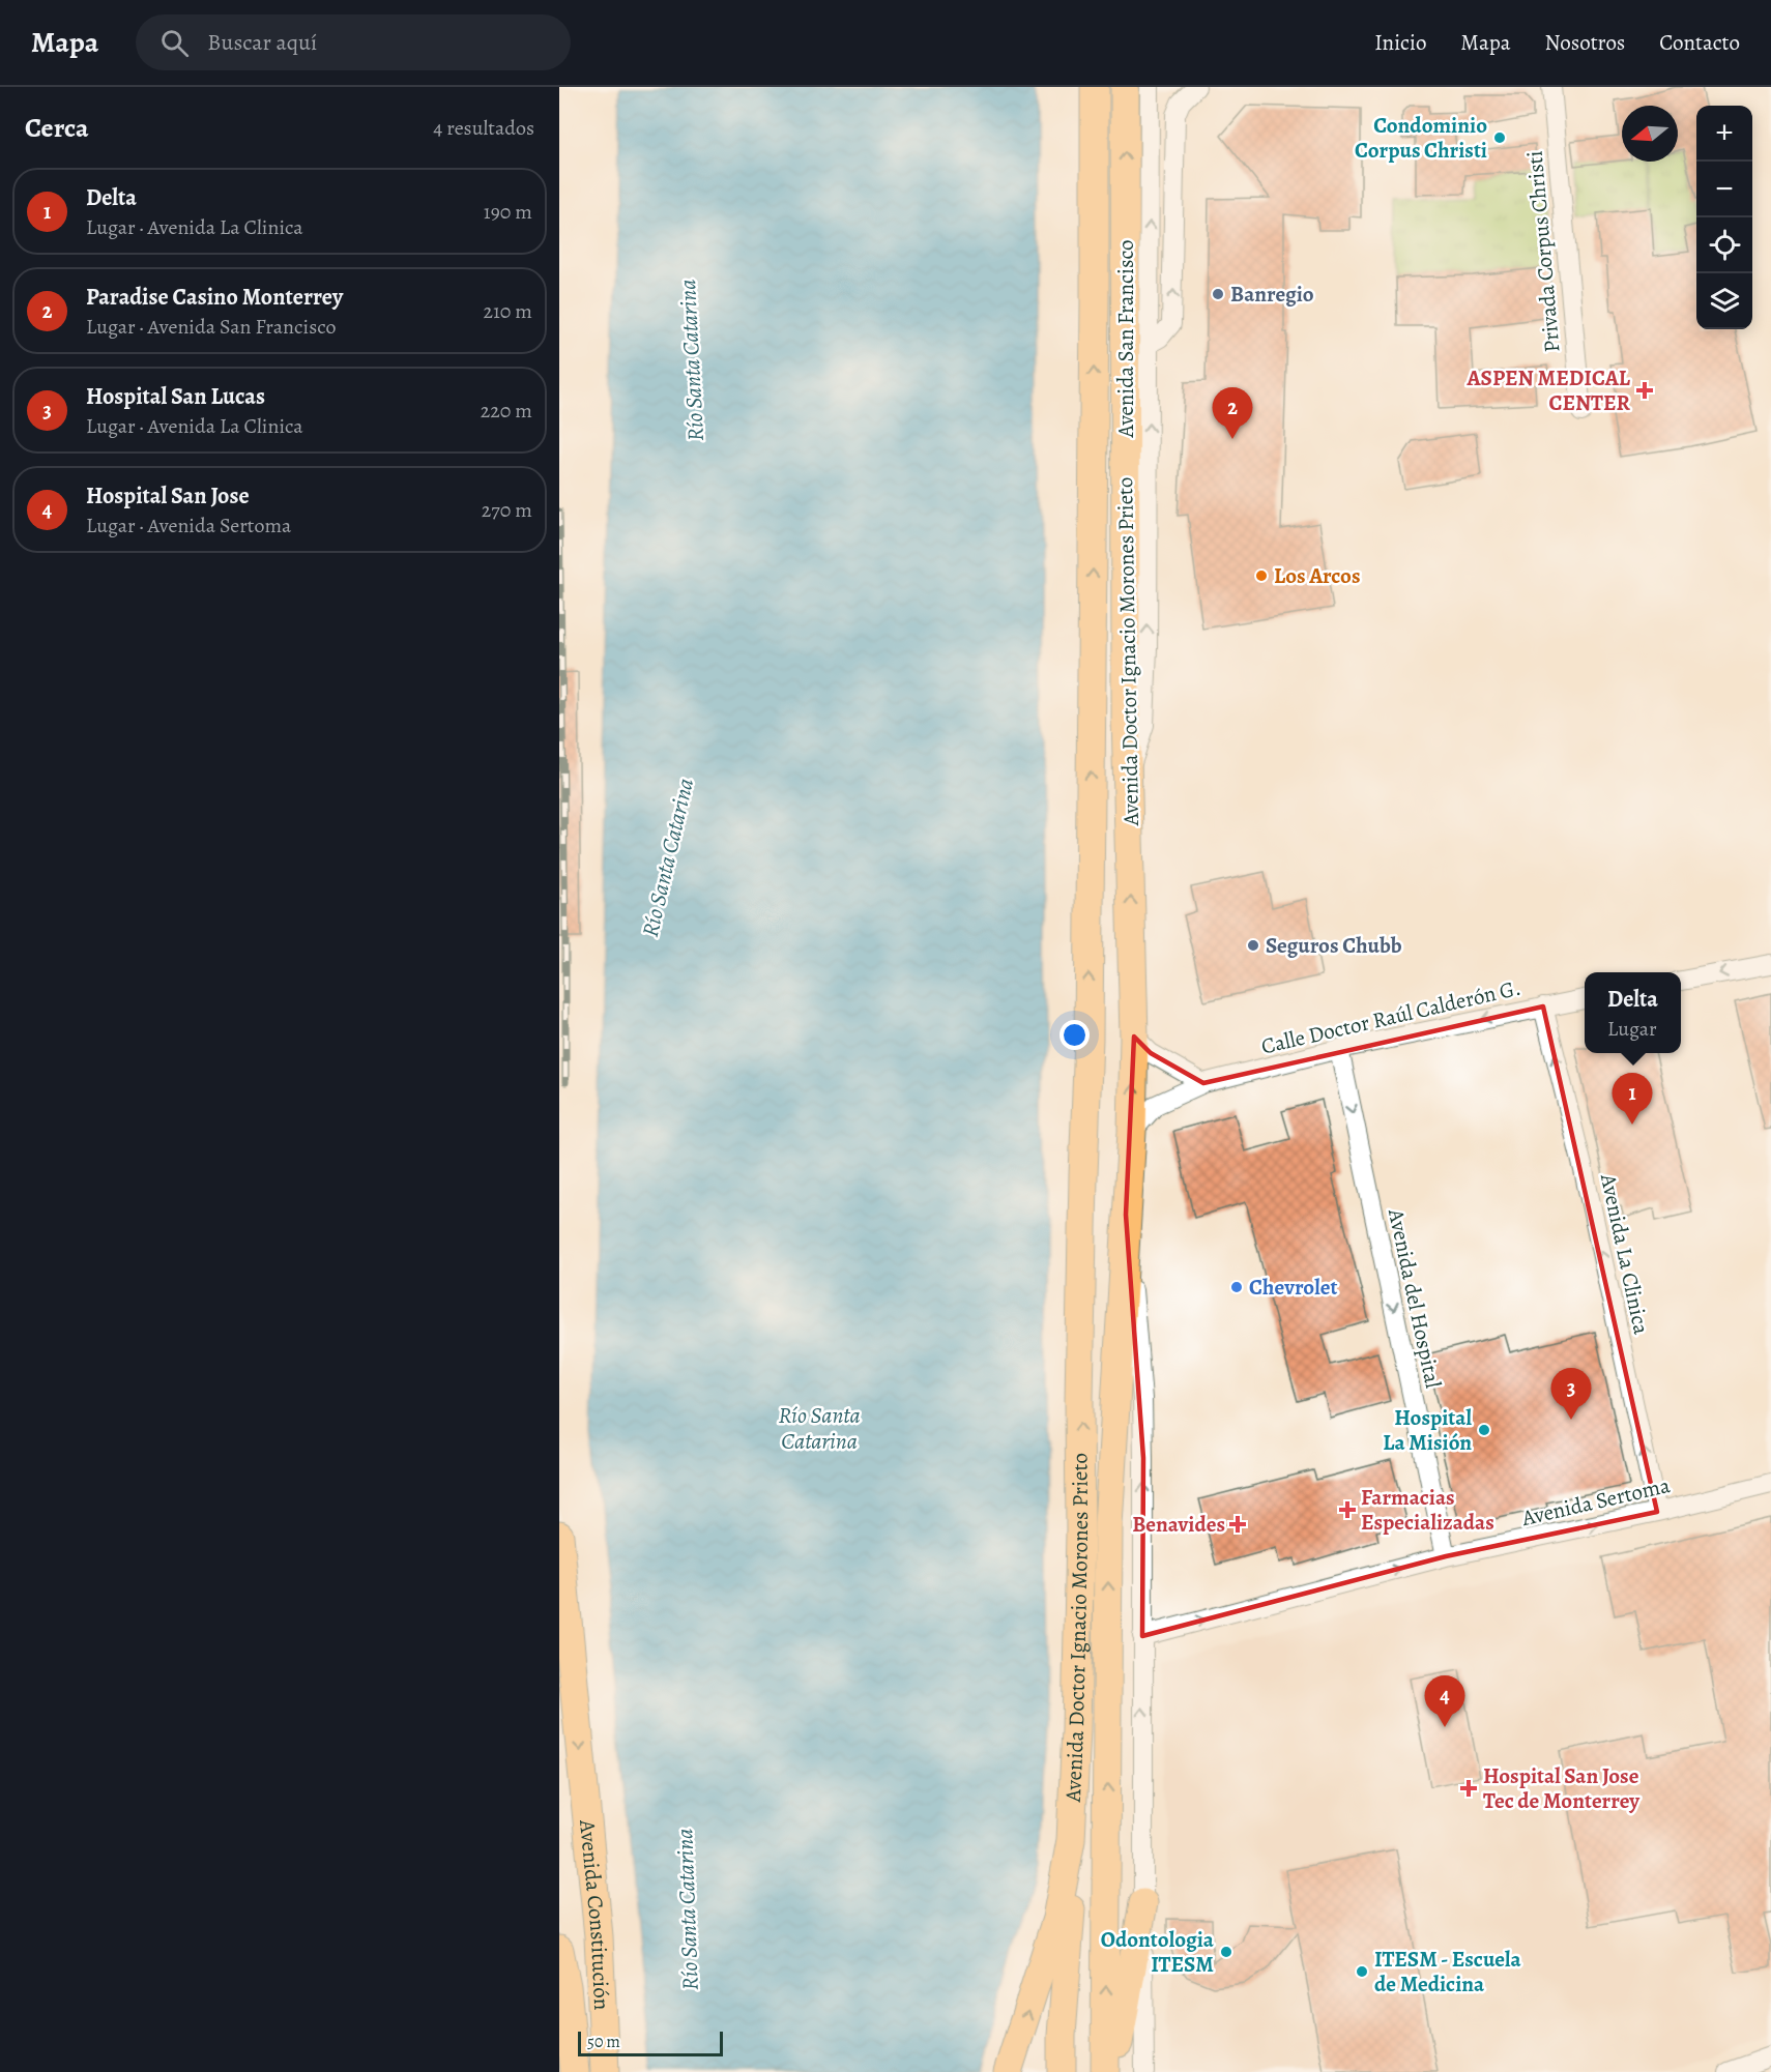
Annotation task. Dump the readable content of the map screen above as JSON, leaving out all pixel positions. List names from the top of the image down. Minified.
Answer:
{"streets":{"highway":["Avenida Doctor Ignacio Morones Prieto","Avenida Constitución"],"street":["Privada Corpus Christi","Avenida San Francisco","Calle Doctor Raúl Calderón G.","Avenida La Clinica","Avenida del Hospital","Avenida Sertoma"]},"crossings":[["Avenida San Francisco","Avenida Doctor Ignacio Morones Prieto"],["Avenida Doctor Ignacio Morones Prieto","Calle Doctor Raúl Calderón G."],["Calle Doctor Raúl Calderón G.","Avenida La Clinica"],["Calle Doctor Raúl Calderón G.","Avenida del Hospital"],["Avenida La Clinica","Avenida Sertoma"],["Avenida del Hospital","Avenida Sertoma"]],"one_way":["Calle Doctor Raúl Calderón G.","Avenida La Clinica","Avenida del Hospital","Avenida Sertoma","Avenida Constitución"],"water":["Río Santa Catarina"],"places":{"other":["Condominio Corpus Christi","Banregio","Los Arcos","Seguros Chubb","Chevrolet","Hospital La Misión","Odontologia ITESM","ITESM - Escuela de Medicina"],"health":["ASPEN MEDICAL CENTER","Farmacias Especializadas","Benavides","Hospital San Jose Tec de Monterrey"]},"scale_bar":"50 m","north":"left","page":{"header":"Mapa","search":"Buscar aquí","nav":["Inicio","Mapa","Nosotros","Contacto"],"heading":["Cerca","4 resultados"],"map_buttons":["+","−"],"list":[{"mark":"1","name":"Delta","note":"Lugar · Avenida La Clinica","value":"190 m"},{"mark":"2","name":"Paradise Casino Monterrey","note":"Lugar · Avenida San Francisco","value":"210 m"},{"mark":"3","name":"Hospital San Lucas","note":"Lugar · Avenida La Clinica","value":"220 m"},{"mark":"4","name":"Hospital San Jose","note":"Lugar · Avenida Sertoma","value":"270 m"}],"pins":["2","1","3","4"],"popup":["Delta","Lugar"],"scale":"50 m"}}
